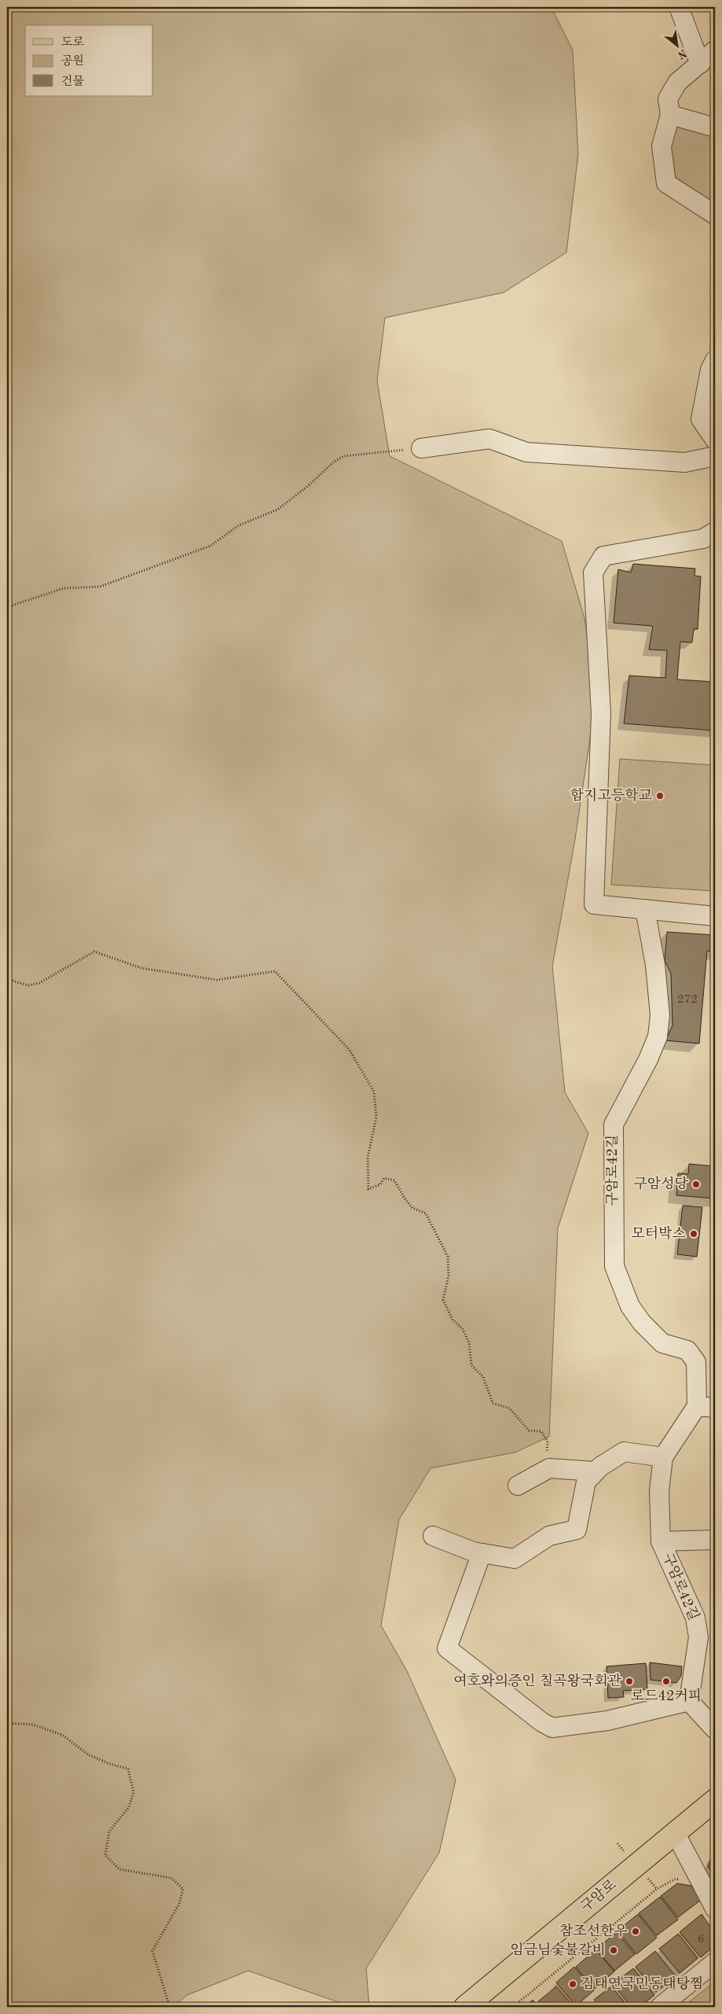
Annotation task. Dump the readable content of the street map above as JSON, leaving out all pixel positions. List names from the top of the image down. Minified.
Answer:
{"streets":{"main road":["구암로"],"street":["구암로42길"]},"places":["함지고등학교","구암성당","모터박스","여호와의증인 칠곡왕국회관","로드42커피","참조선한우","임금님숯불갈비","김태연국민동태탕찜"],"house_numbers":["272","6"],"legend":["도로","공원","건물"],"north":"bottom right"}
